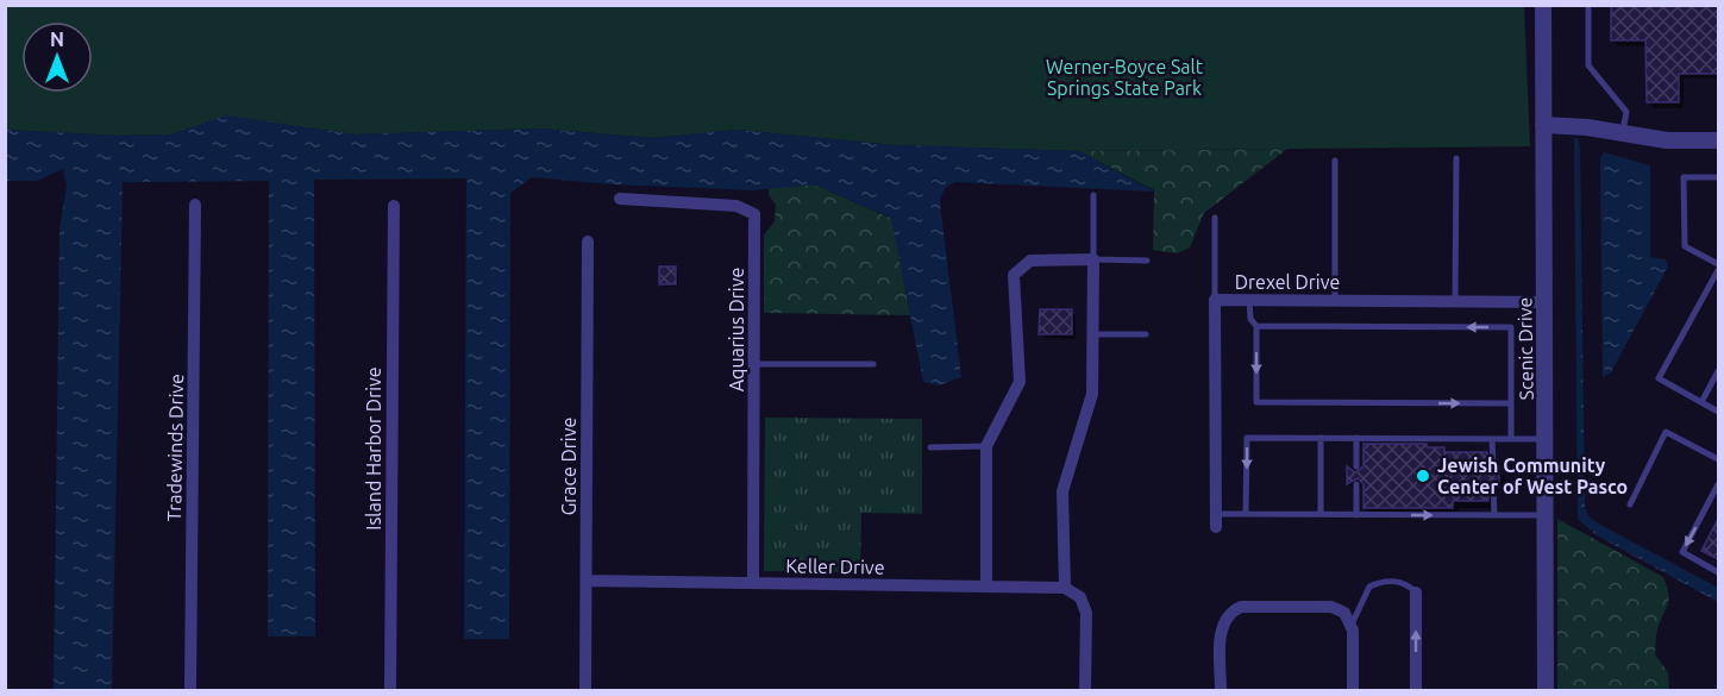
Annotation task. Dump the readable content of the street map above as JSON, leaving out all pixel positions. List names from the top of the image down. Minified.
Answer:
{"streets":{"street":["Drexel Drive","Aquarius Drive","Scenic Drive","Tradewinds Drive","Island Harbor Drive","Grace Drive","Keller Drive"]},"crossings":[["Drexel Drive","Scenic Drive"],["Aquarius Drive","Keller Drive"],["Grace Drive","Keller Drive"]],"parks":["Werner-Boyce Salt Springs State Park"],"places":["Jewish Community Center of West Pasco"],"north":"top"}
